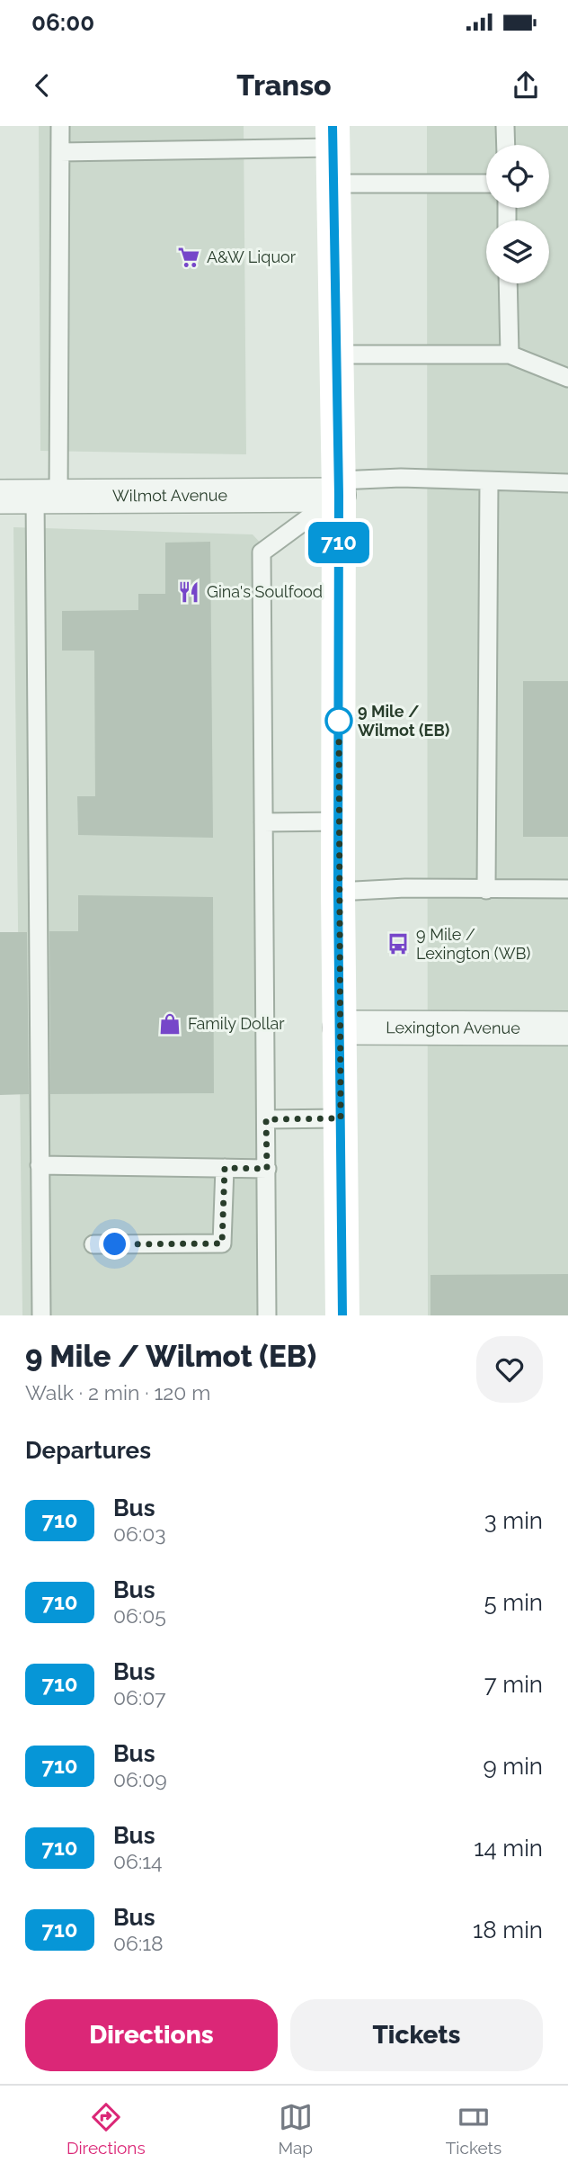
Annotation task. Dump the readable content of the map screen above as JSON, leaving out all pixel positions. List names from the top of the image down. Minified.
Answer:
{"streets":{"street":["Wilmot Avenue","Lexington Avenue"]},"places":{"supermarket":["A&W Liquor"],"restaurant":["Gina's Soulfood"],"other":["9 Mile / Wilmot (EB)"],"bus stop":["9 Mile / Lexington (WB)"],"shop":["Family Dollar"]},"lines":["bus line 710"],"page":{"status":"06:00","header":"Transo","on_map":"710","heading":[["9 Mile / Wilmot (EB)","Walk · 2 min · 120 m"],"Departures"],"list":[{"mark":"710","name":"Bus","note":"06:03","value":"3 min"},{"mark":"710","name":"Bus","note":"06:05","value":"5 min"},{"mark":"710","name":"Bus","note":"06:07","value":"7 min"},{"mark":"710","name":"Bus","note":"06:09","value":"9 min"},{"mark":"710","name":"Bus","note":"06:14","value":"14 min"},{"mark":"710","name":"Bus","note":"06:18","value":"18 min"}],"buttons":["Directions","Tickets"],"tabs":["Directions","Map","Tickets"]}}
